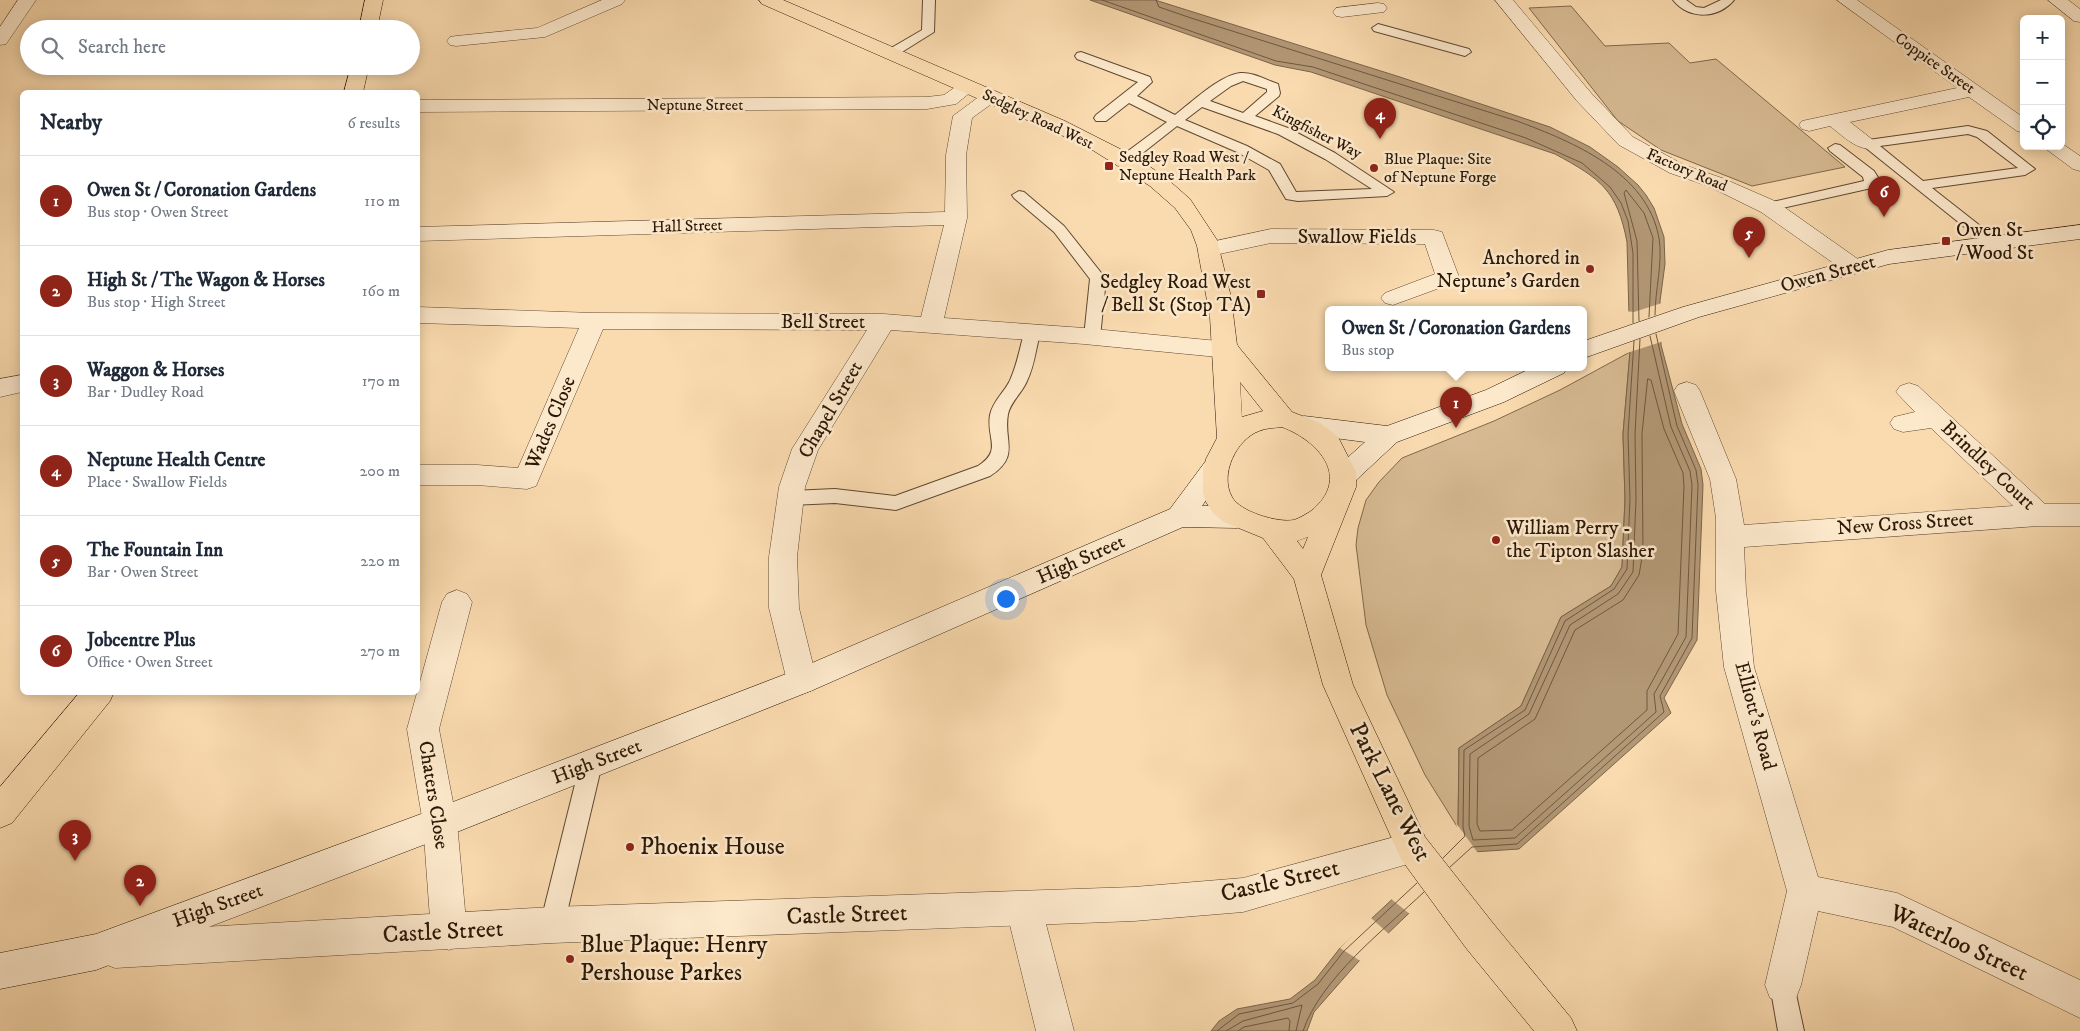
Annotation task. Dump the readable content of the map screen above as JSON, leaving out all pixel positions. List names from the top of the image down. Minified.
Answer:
{"streets":{"main road":["Sedgley Road West","Park Lane West"],"street":["Coppice Street","Neptune Street","Factory Road","Hall Street","Swallow Fields","Owen Street","Bell Street","Chapel Street","Wades Close","Brindley Court","New Cross Street","High Street","Elliott's Road","Chaters Close","Castle Street","Waterloo Street"],"lane":["Kingfisher Way"]},"crossings":[["Neptune Street","Sedgley Road West"],["Sedgley Road West","Swallow Fields"],["Sedgley Road West","Bell Street"],["Sedgley Road West","High Street"],["Sedgley Road West","Park Lane West"],["Factory Road","Owen Street"],["Bell Street","Chapel Street"],["Bell Street","Wades Close"],["Chapel Street","High Street"],["Brindley Court","New Cross Street"],["New Cross Street","Elliott's Road"],["High Street","Park Lane West"],["High Street","Chaters Close"],["High Street","Castle Street"],["Elliott's Road","Waterloo Street"],["Park Lane West","Castle Street"],["Chaters Close","Castle Street"]],"places":{"transit":["Sedgley Road West / Neptune Health Park","Owen St / Wood St","Sedgley Road West / Bell St (Stop TA)"],"other":["Blue Plaque: Site of Neptune Forge","Anchored in Neptune's Garden","William Perry - the Tipton Slasher","Phoenix House","Blue Plaque: Henry Pershouse Parkes"]},"page":{"map_buttons":["+","−"],"search":"Search here","heading":["Nearby","6 results"],"pins":["4","6","5","1","3","2"],"list":[{"mark":"1","name":"Owen St / Coronation Gardens","note":"Bus stop · Owen Street","value":"110 m"},{"mark":"2","name":"High St / The Wagon & Horses","note":"Bus stop · High Street","value":"160 m"},{"mark":"3","name":"Waggon & Horses","note":"Bar · Dudley Road","value":"170 m"},{"mark":"4","name":"Neptune Health Centre","note":"Place · Swallow Fields","value":"200 m"},{"mark":"5","name":"The Fountain Inn","note":"Bar · Owen Street","value":"220 m"},{"mark":"6","name":"Jobcentre Plus","note":"Office · Owen Street","value":"270 m"}],"popup":["Owen St / Coronation Gardens","Bus stop"]}}
